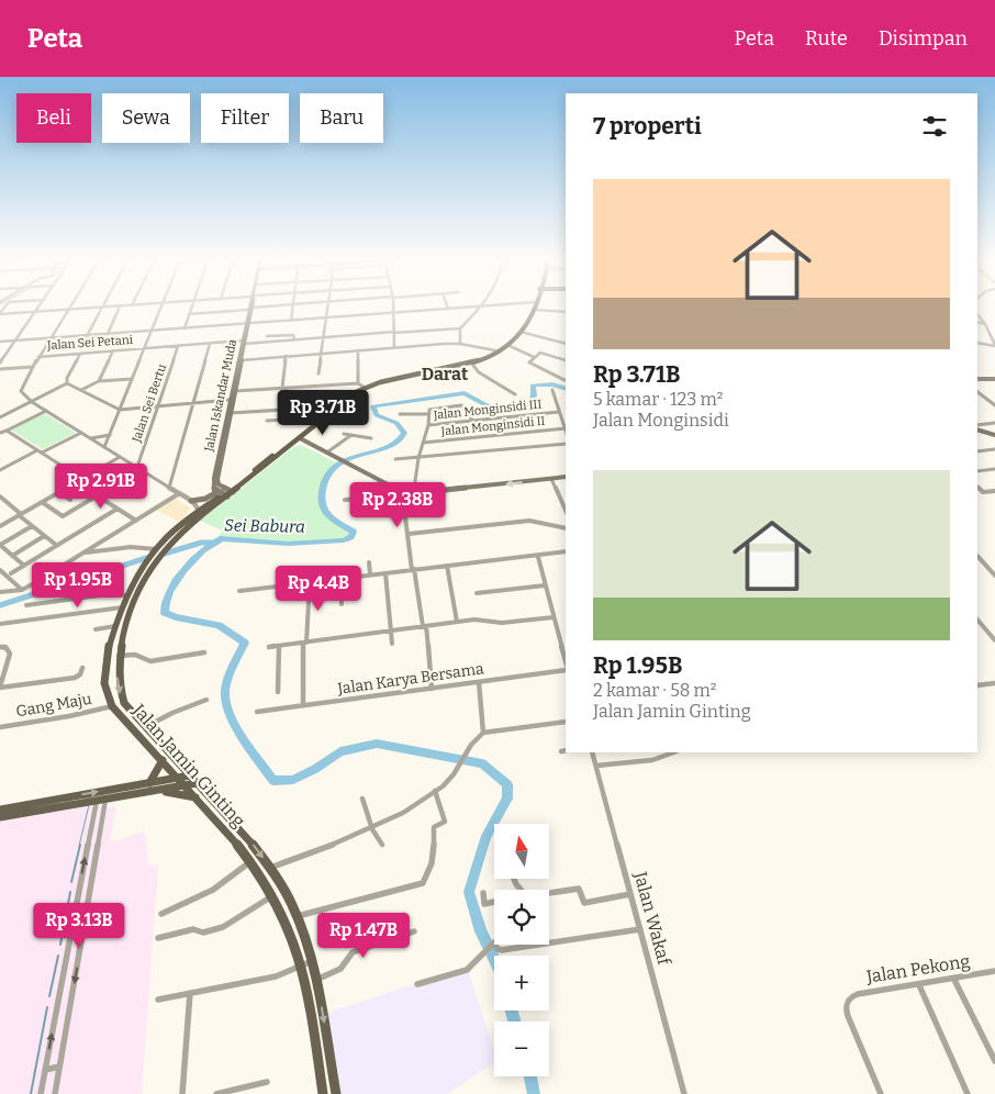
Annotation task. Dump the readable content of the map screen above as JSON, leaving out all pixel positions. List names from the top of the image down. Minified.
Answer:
{"streets":{"main road":["Jalan Iskandar Muda","Jalan Jamin Ginting"],"street":["Jalan Sei Petani","Jalan Sei Bertu","Jalan Monginsidi III","Jalan Monginsidi II","Jalan Karya Bersama","Gang Maju","Jalan Wakaf","Jalan Pekong"]},"crossings":[["Jalan Sei Petani","Jalan Iskandar Muda"],["Jalan Sei Petani","Jalan Sei Bertu"],["Jalan Iskandar Muda","Jalan Jamin Ginting"],["Jalan Monginsidi III","Jalan Monginsidi II"],["Gang Maju","Jalan Jamin Ginting"]],"districts":["Darat"],"water":["Sei Babura"],"north":"top","page":{"header":"Peta","nav":["Peta","Rute","Disimpan"],"chip":["Beli","Sewa","Filter","Baru"],"heading":"7 properti","list":[{"name":"Rp 3.71B","note":"5 kamar · 123 m² · Jalan Monginsidi"},{"name":"Rp 1.95B","note":"2 kamar · 58 m² · Jalan Jamin Ginting"}],"price":["Rp 3.71B","Rp 2.91B","Rp 2.38B","Rp 1.95B","Rp 4.4B","Rp 3.13B","Rp 1.47B"],"map_buttons":["+","−"]}}
